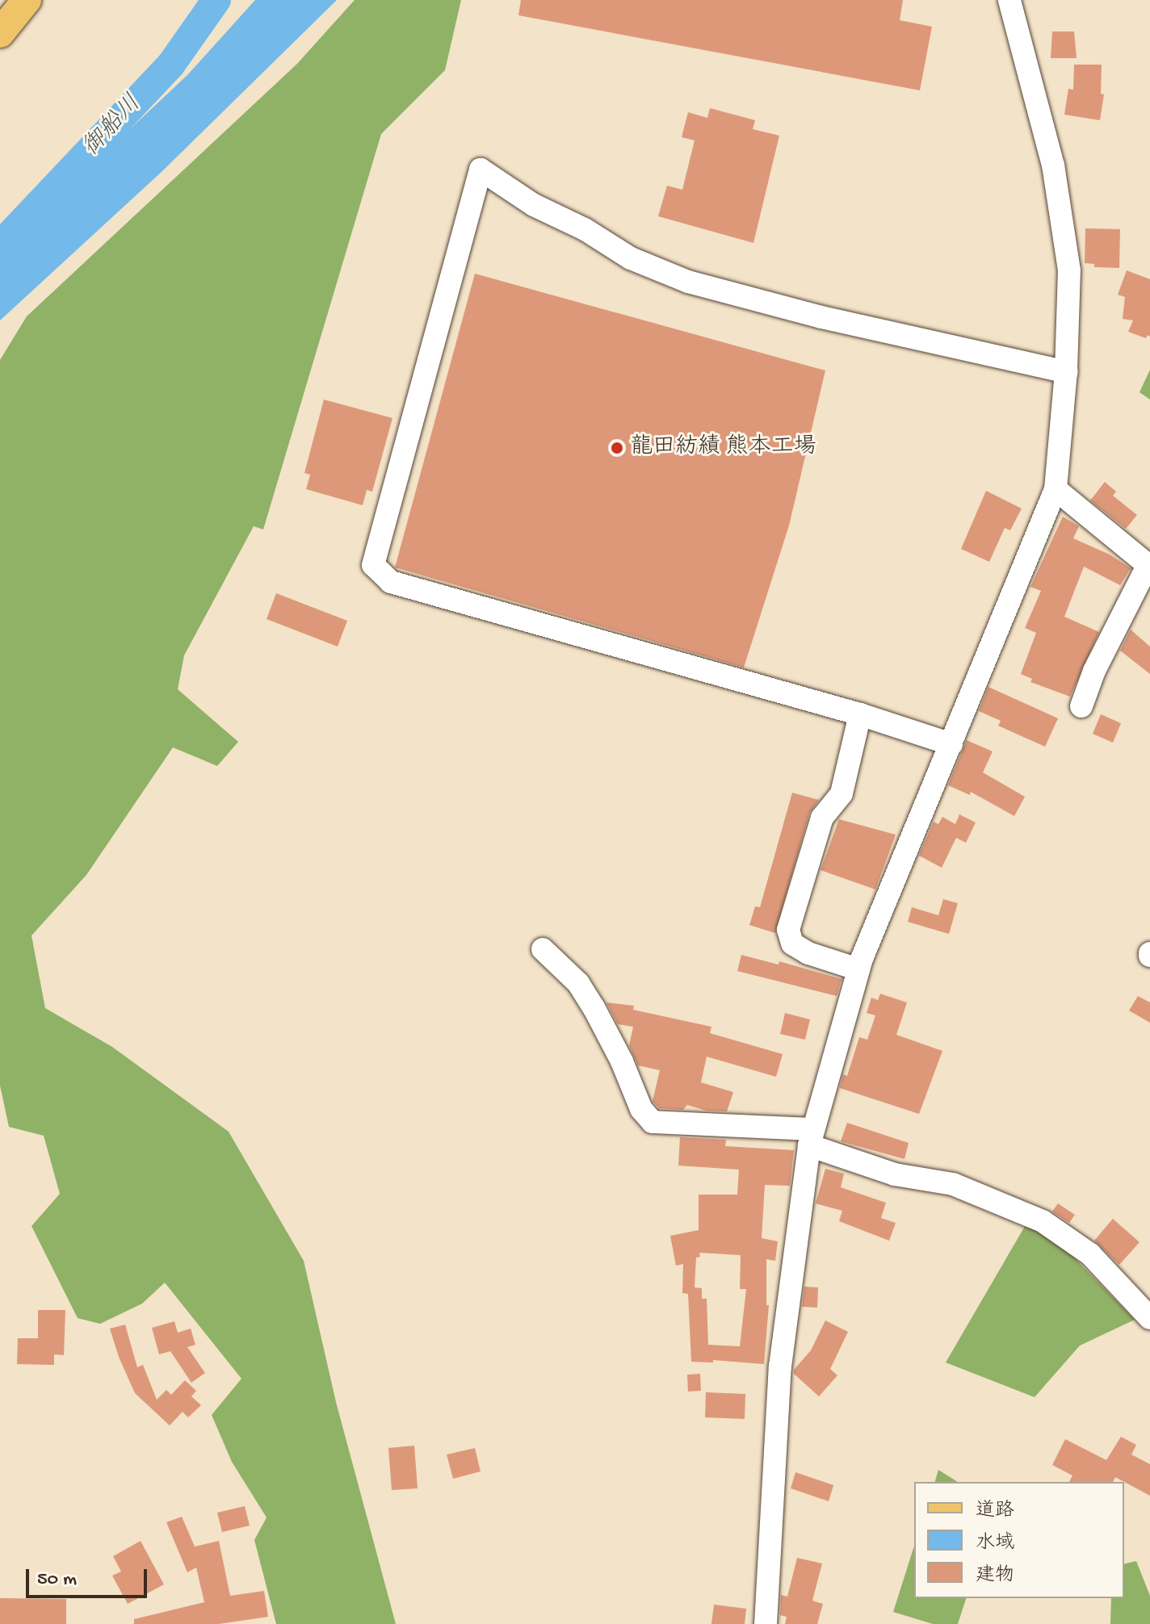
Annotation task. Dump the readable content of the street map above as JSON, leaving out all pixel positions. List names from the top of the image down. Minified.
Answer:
{"water":["御船川"],"places":["龍田紡績 熊本工場"],"legend":["道路","水域","建物"],"scale_bar":"50 m"}
